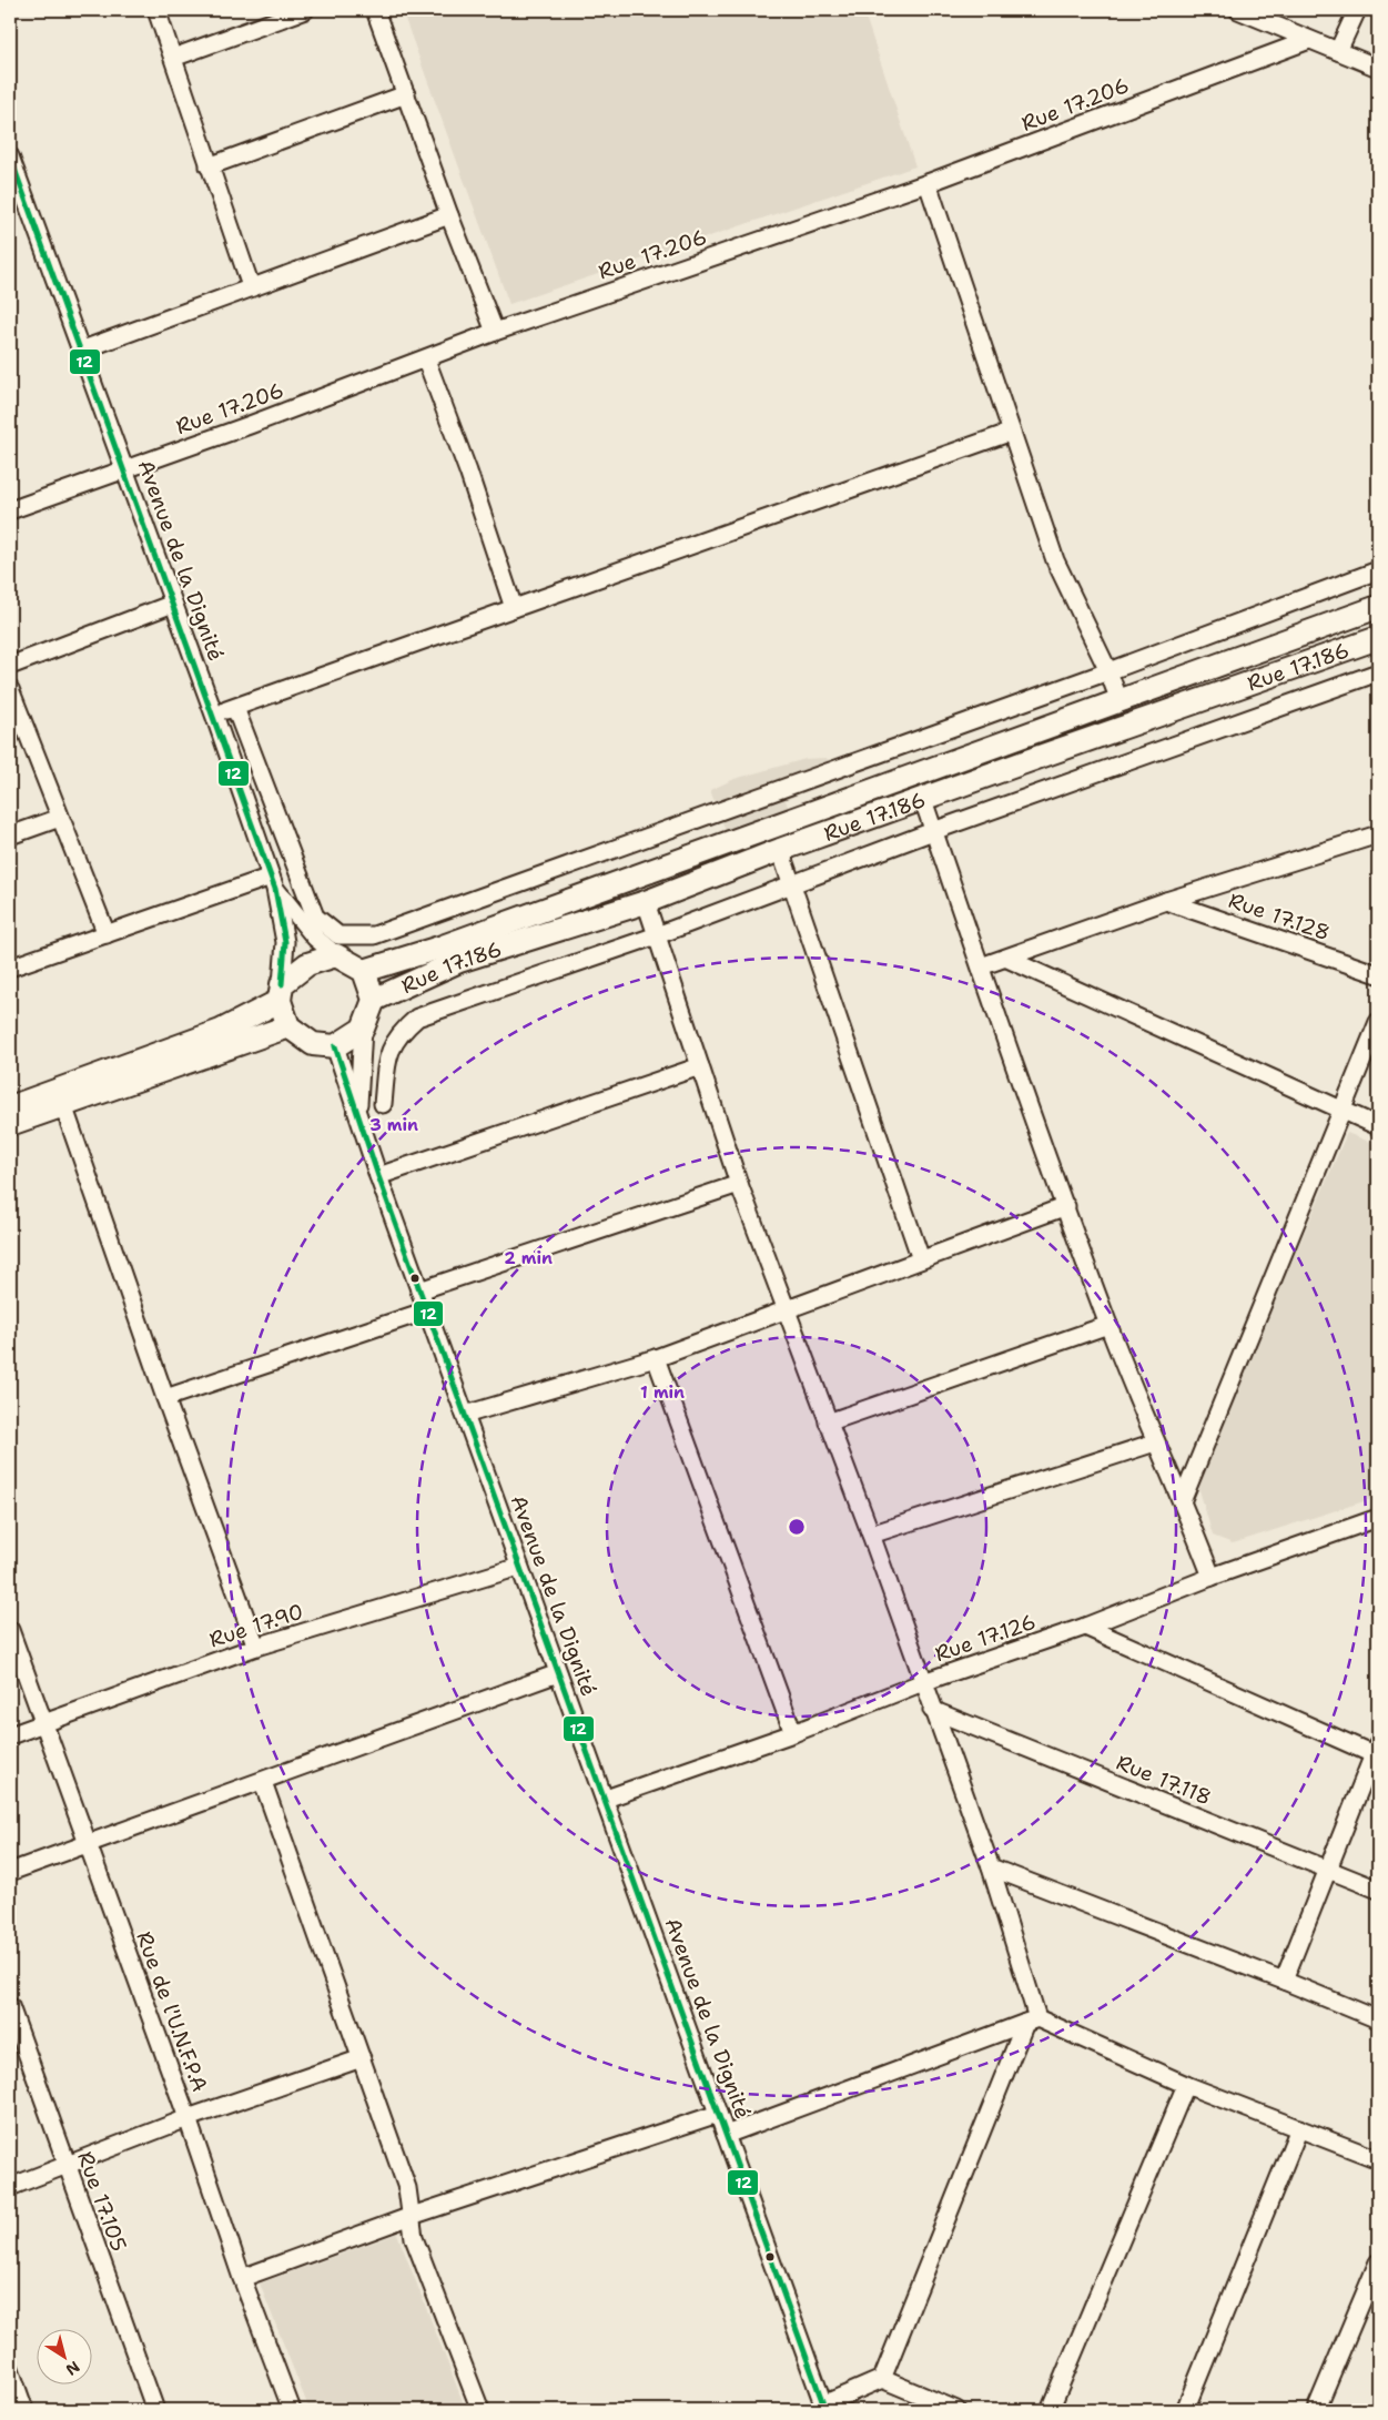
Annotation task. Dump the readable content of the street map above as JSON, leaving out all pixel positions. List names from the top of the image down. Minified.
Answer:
{"streets":{"main road":["Rue 17.186"],"street":["Rue 17.206","Avenue de la Dignité","Rue 17.128","Rue 17.90","Rue 17.126","Rue 17.118","Rue de l'U.N.F.P.A","Rue 17.105"]},"crossings":[["Rue 17.206","Avenue de la Dignité"],["Avenue de la Dignité","Rue 17.186"],["Avenue de la Dignité","Rue 17.90"],["Avenue de la Dignité","Rue 17.126"],["Rue 17.90","Rue de l'U.N.F.P.A"]],"lines":["transit line 12"],"north":"bottom right","rings":["3 min","2 min","1 min"]}
